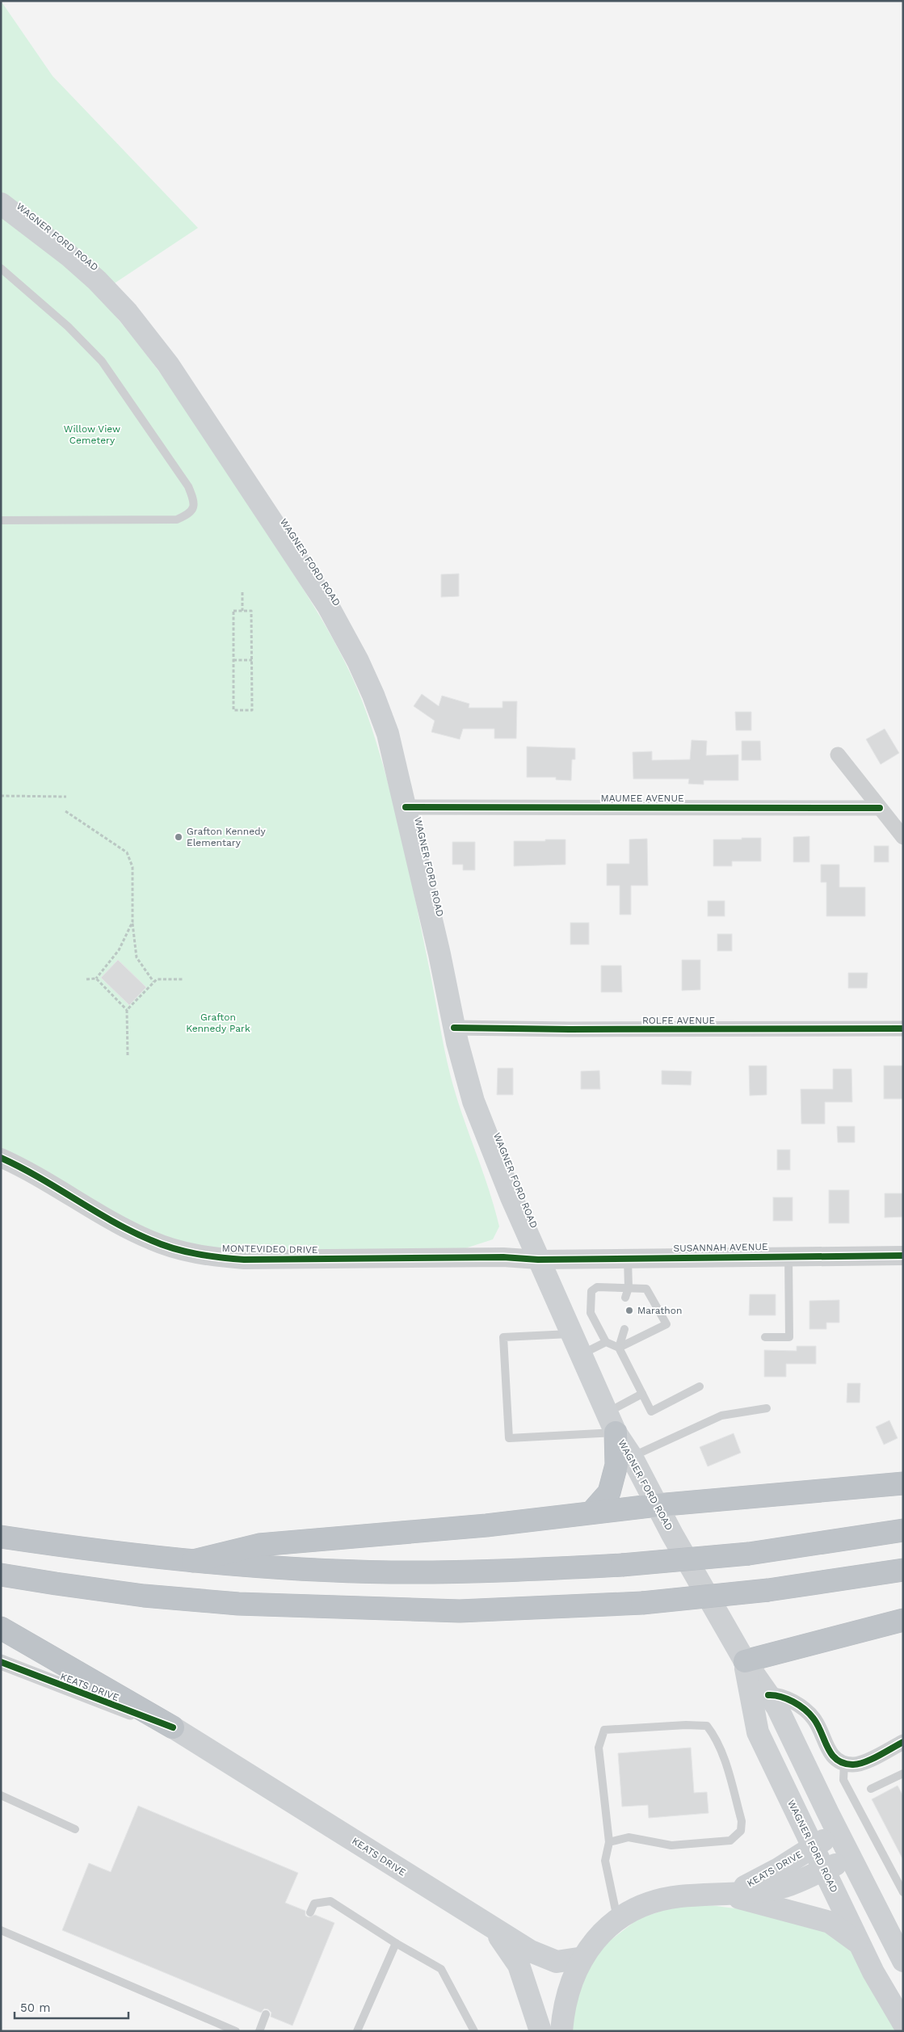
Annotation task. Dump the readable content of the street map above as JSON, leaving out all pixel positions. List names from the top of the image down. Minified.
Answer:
{"streets":{"main road":["WAGNER FORD ROAD","KEATS DRIVE"],"street":["MAUMEE AVENUE","ROLFE AVENUE","SUSANNAH AVENUE","MONTEVIDEO DRIVE"]},"crossings":[["WAGNER FORD ROAD","MAUMEE AVENUE"],["WAGNER FORD ROAD","ROLFE AVENUE"],["WAGNER FORD ROAD","SUSANNAH AVENUE"],["WAGNER FORD ROAD","MONTEVIDEO DRIVE"],["WAGNER FORD ROAD","KEATS DRIVE"],["SUSANNAH AVENUE","MONTEVIDEO DRIVE"]],"parks":["Willow View Cemetery","Grafton Kennedy Park"],"places":["Grafton Kennedy Elementary","Marathon"],"scale_bar":"50 m"}
